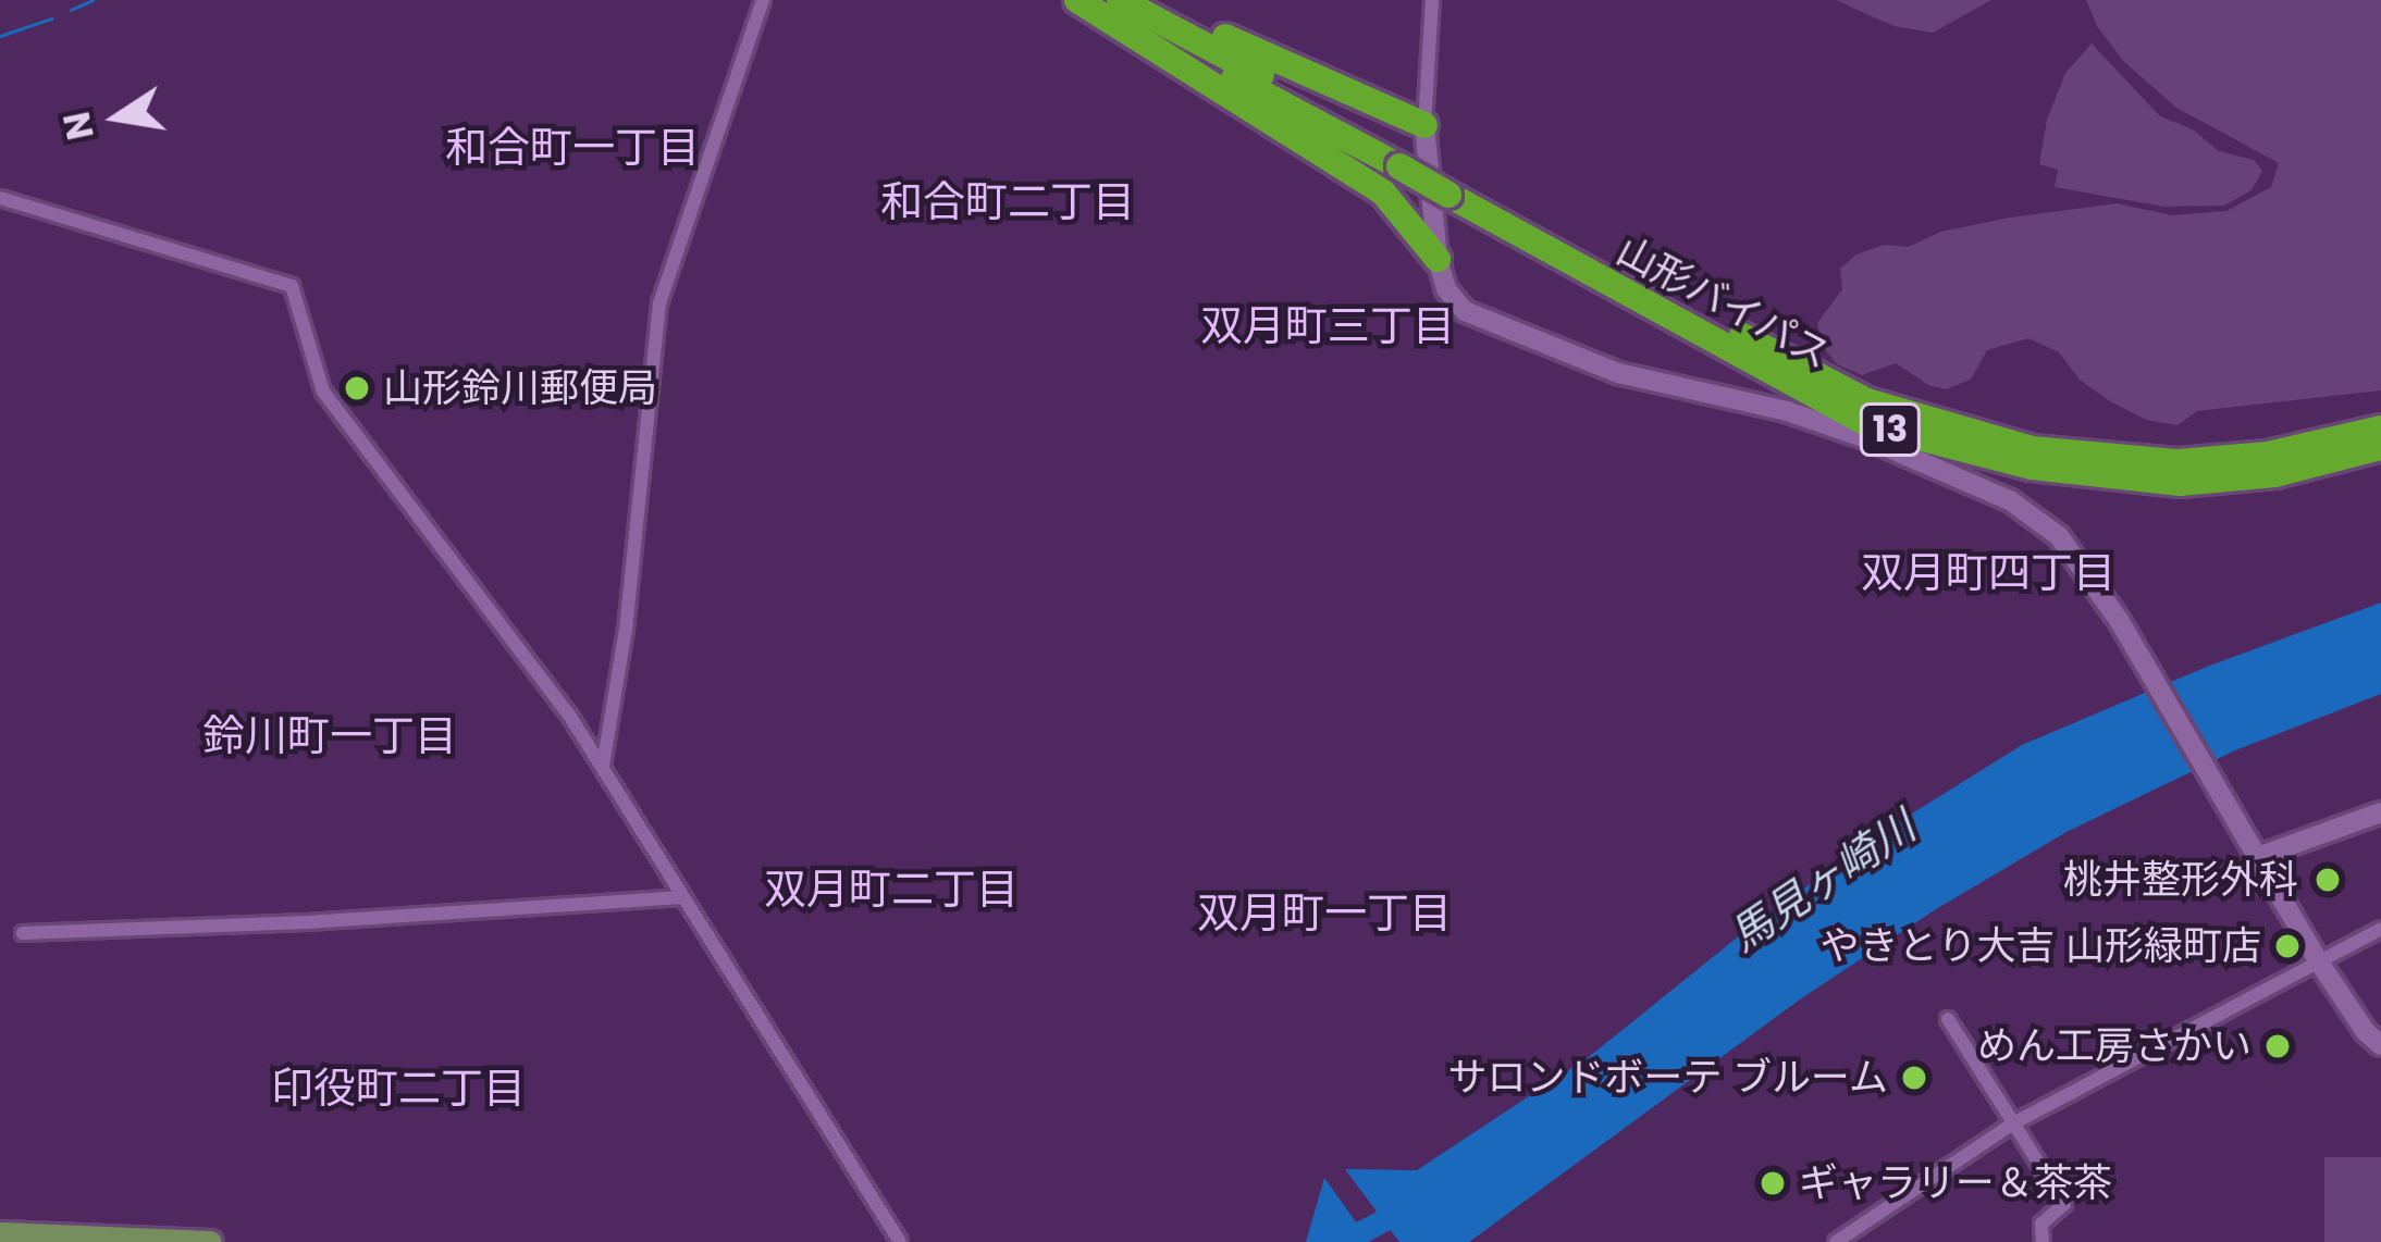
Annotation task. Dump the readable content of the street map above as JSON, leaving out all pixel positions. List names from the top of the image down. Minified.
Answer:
{"streets":{"highway":["山形バイパス","13"]},"districts":["和合町一丁目","和合町二丁目","双月町三丁目","双月町四丁目","鈴川町一丁目","双月町二丁目","双月町一丁目","印役町二丁目"],"water":["馬見ヶ崎川"],"places":["山形鈴川郵便局","桃井整形外科","やきとり大吉 山形緑町店","めん工房さかい","サロンドボーテ ブルーム","ギャラリー＆茶茶"],"north":"left"}
